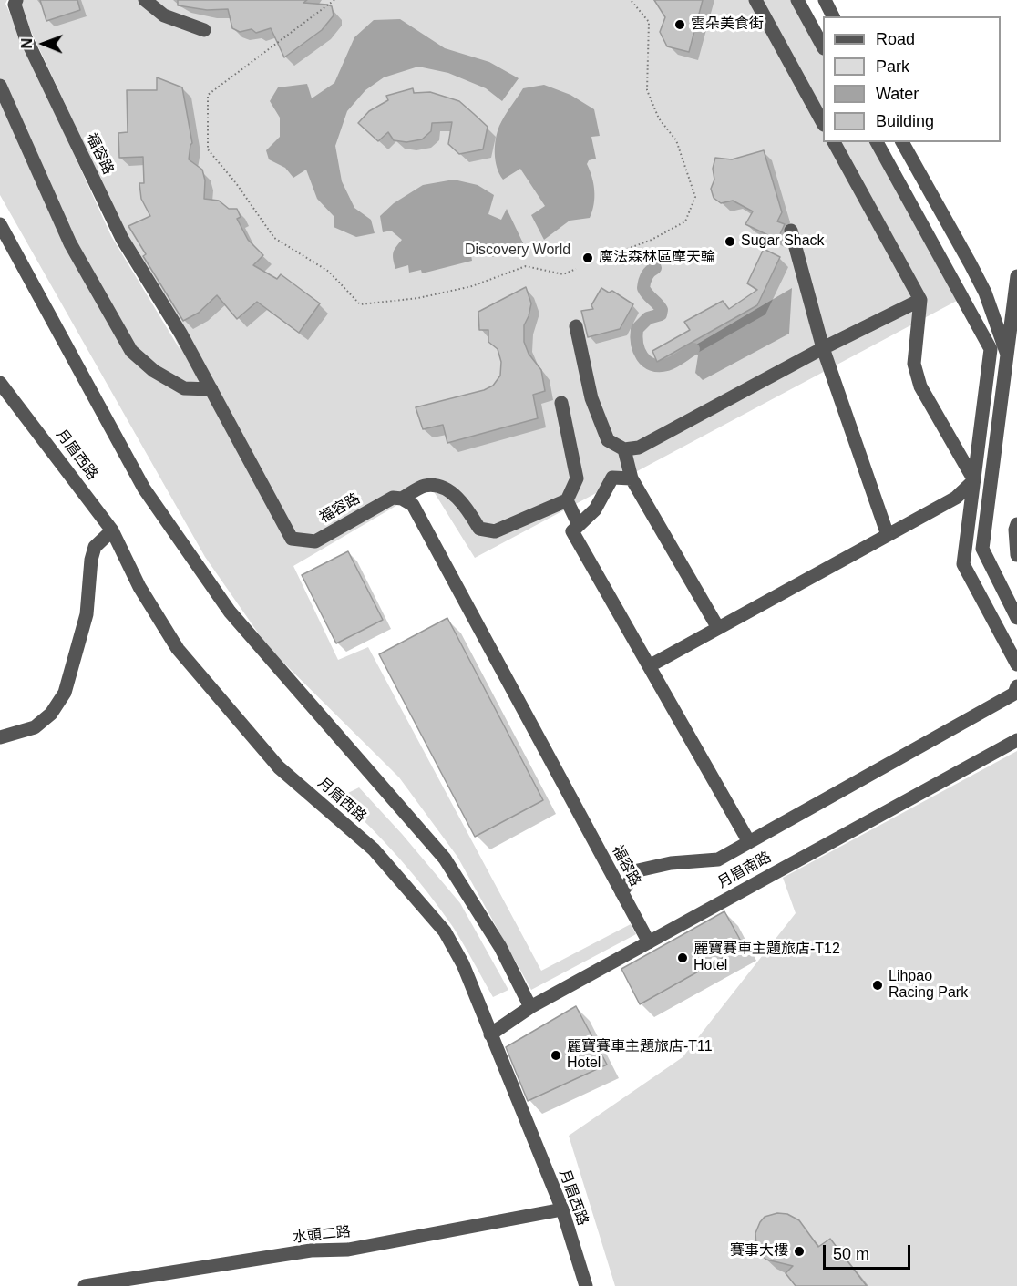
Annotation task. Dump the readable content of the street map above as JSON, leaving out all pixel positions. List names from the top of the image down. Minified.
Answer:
{"streets":{"street":["福容路","月眉西路","月眉南路","水頭二路"]},"crossings":[["福容路","月眉南路"],["月眉西路","月眉南路"],["月眉西路","水頭二路"]],"parks":["Discovery World"],"places":["雲朵美食街","Sugar Shack","魔法森林區摩天輪","麗寶賽車主題旅店-T12 Hotel","Lihpao Racing Park","麗寶賽車主題旅店-T11 Hotel","賽事大樓"],"legend":["Road","Park","Water","Building"],"scale_bar":"50 m","north":"left"}
